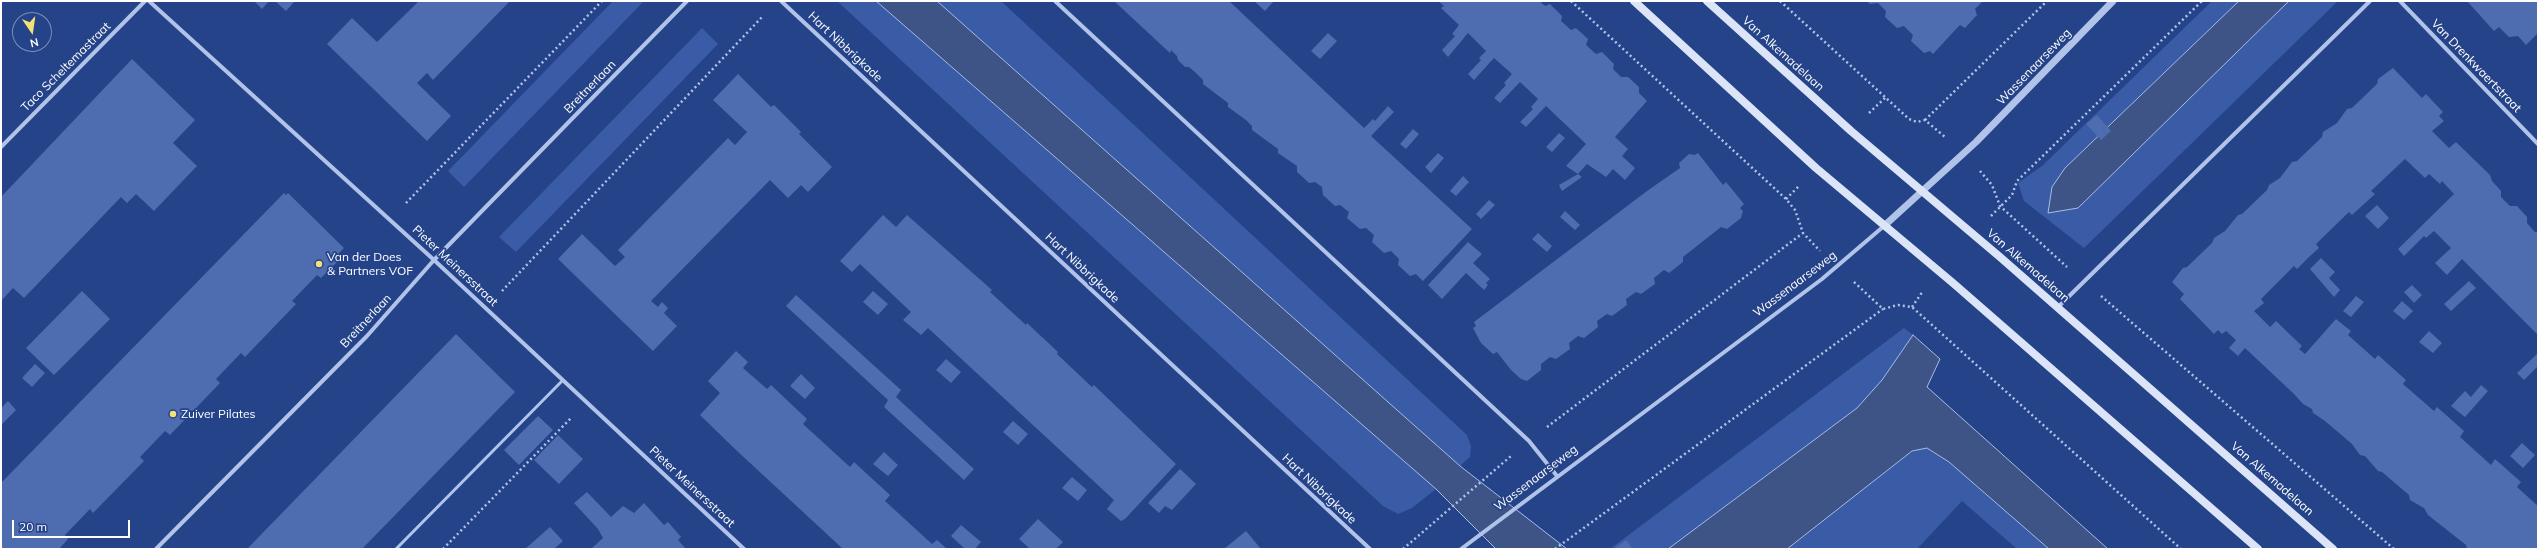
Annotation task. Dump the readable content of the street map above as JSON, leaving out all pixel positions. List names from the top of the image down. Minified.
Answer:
{"streets":{"main road":["Van Alkemadelaan"],"street":["Hart Nibbrigkade","Van Drenkwaertstraat","Taco Scheltemastraat","Wassenaarseweg","Breitnerlaan","Pieter Meinersstraat"]},"crossings":[["Van Alkemadelaan","Wassenaarseweg"],["Breitnerlaan","Pieter Meinersstraat"]],"places":["Van der Does & Partners VOF","Zuiver Pilates"],"scale_bar":"20 m","north":"bottom"}
